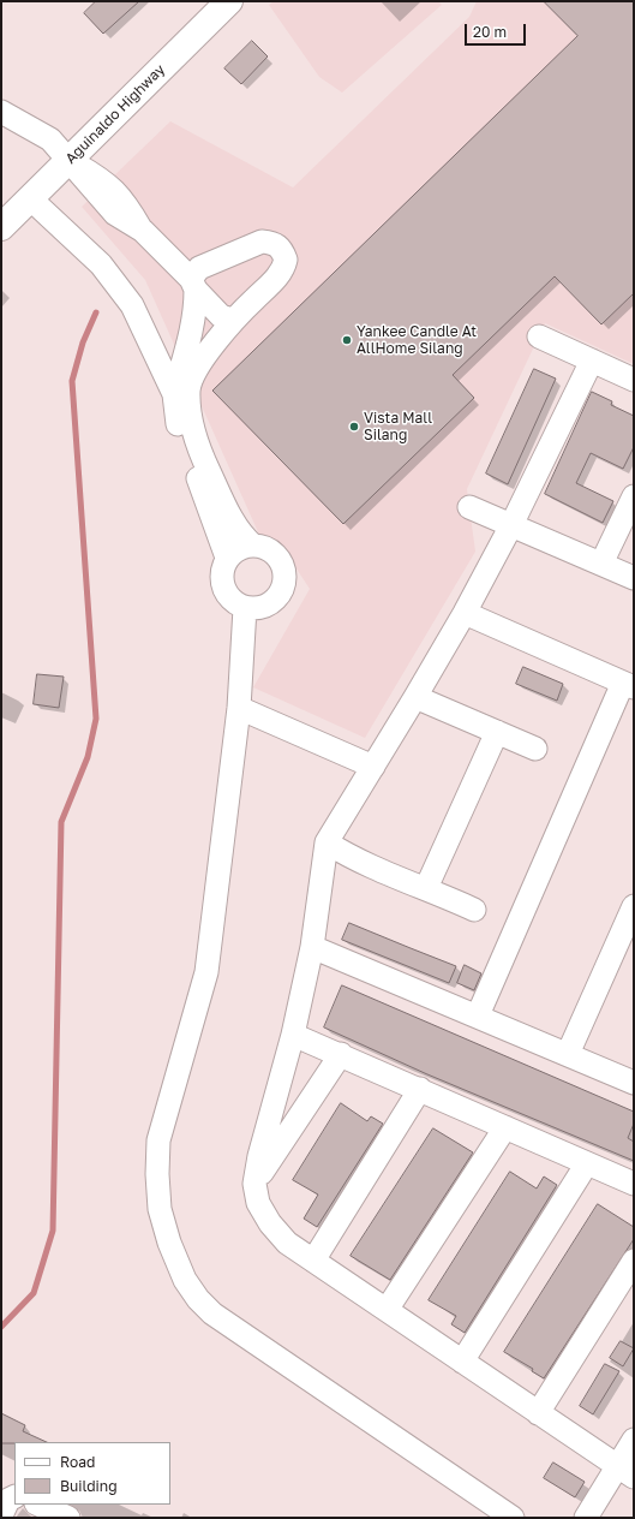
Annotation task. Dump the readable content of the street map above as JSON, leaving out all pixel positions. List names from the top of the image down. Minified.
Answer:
{"streets":{"main road":["Aguinaldo Highway"]},"places":["Yankee Candle At AllHome Silang","Vista Mall Silang"],"legend":["Road","Building"],"scale_bar":"20 m"}
